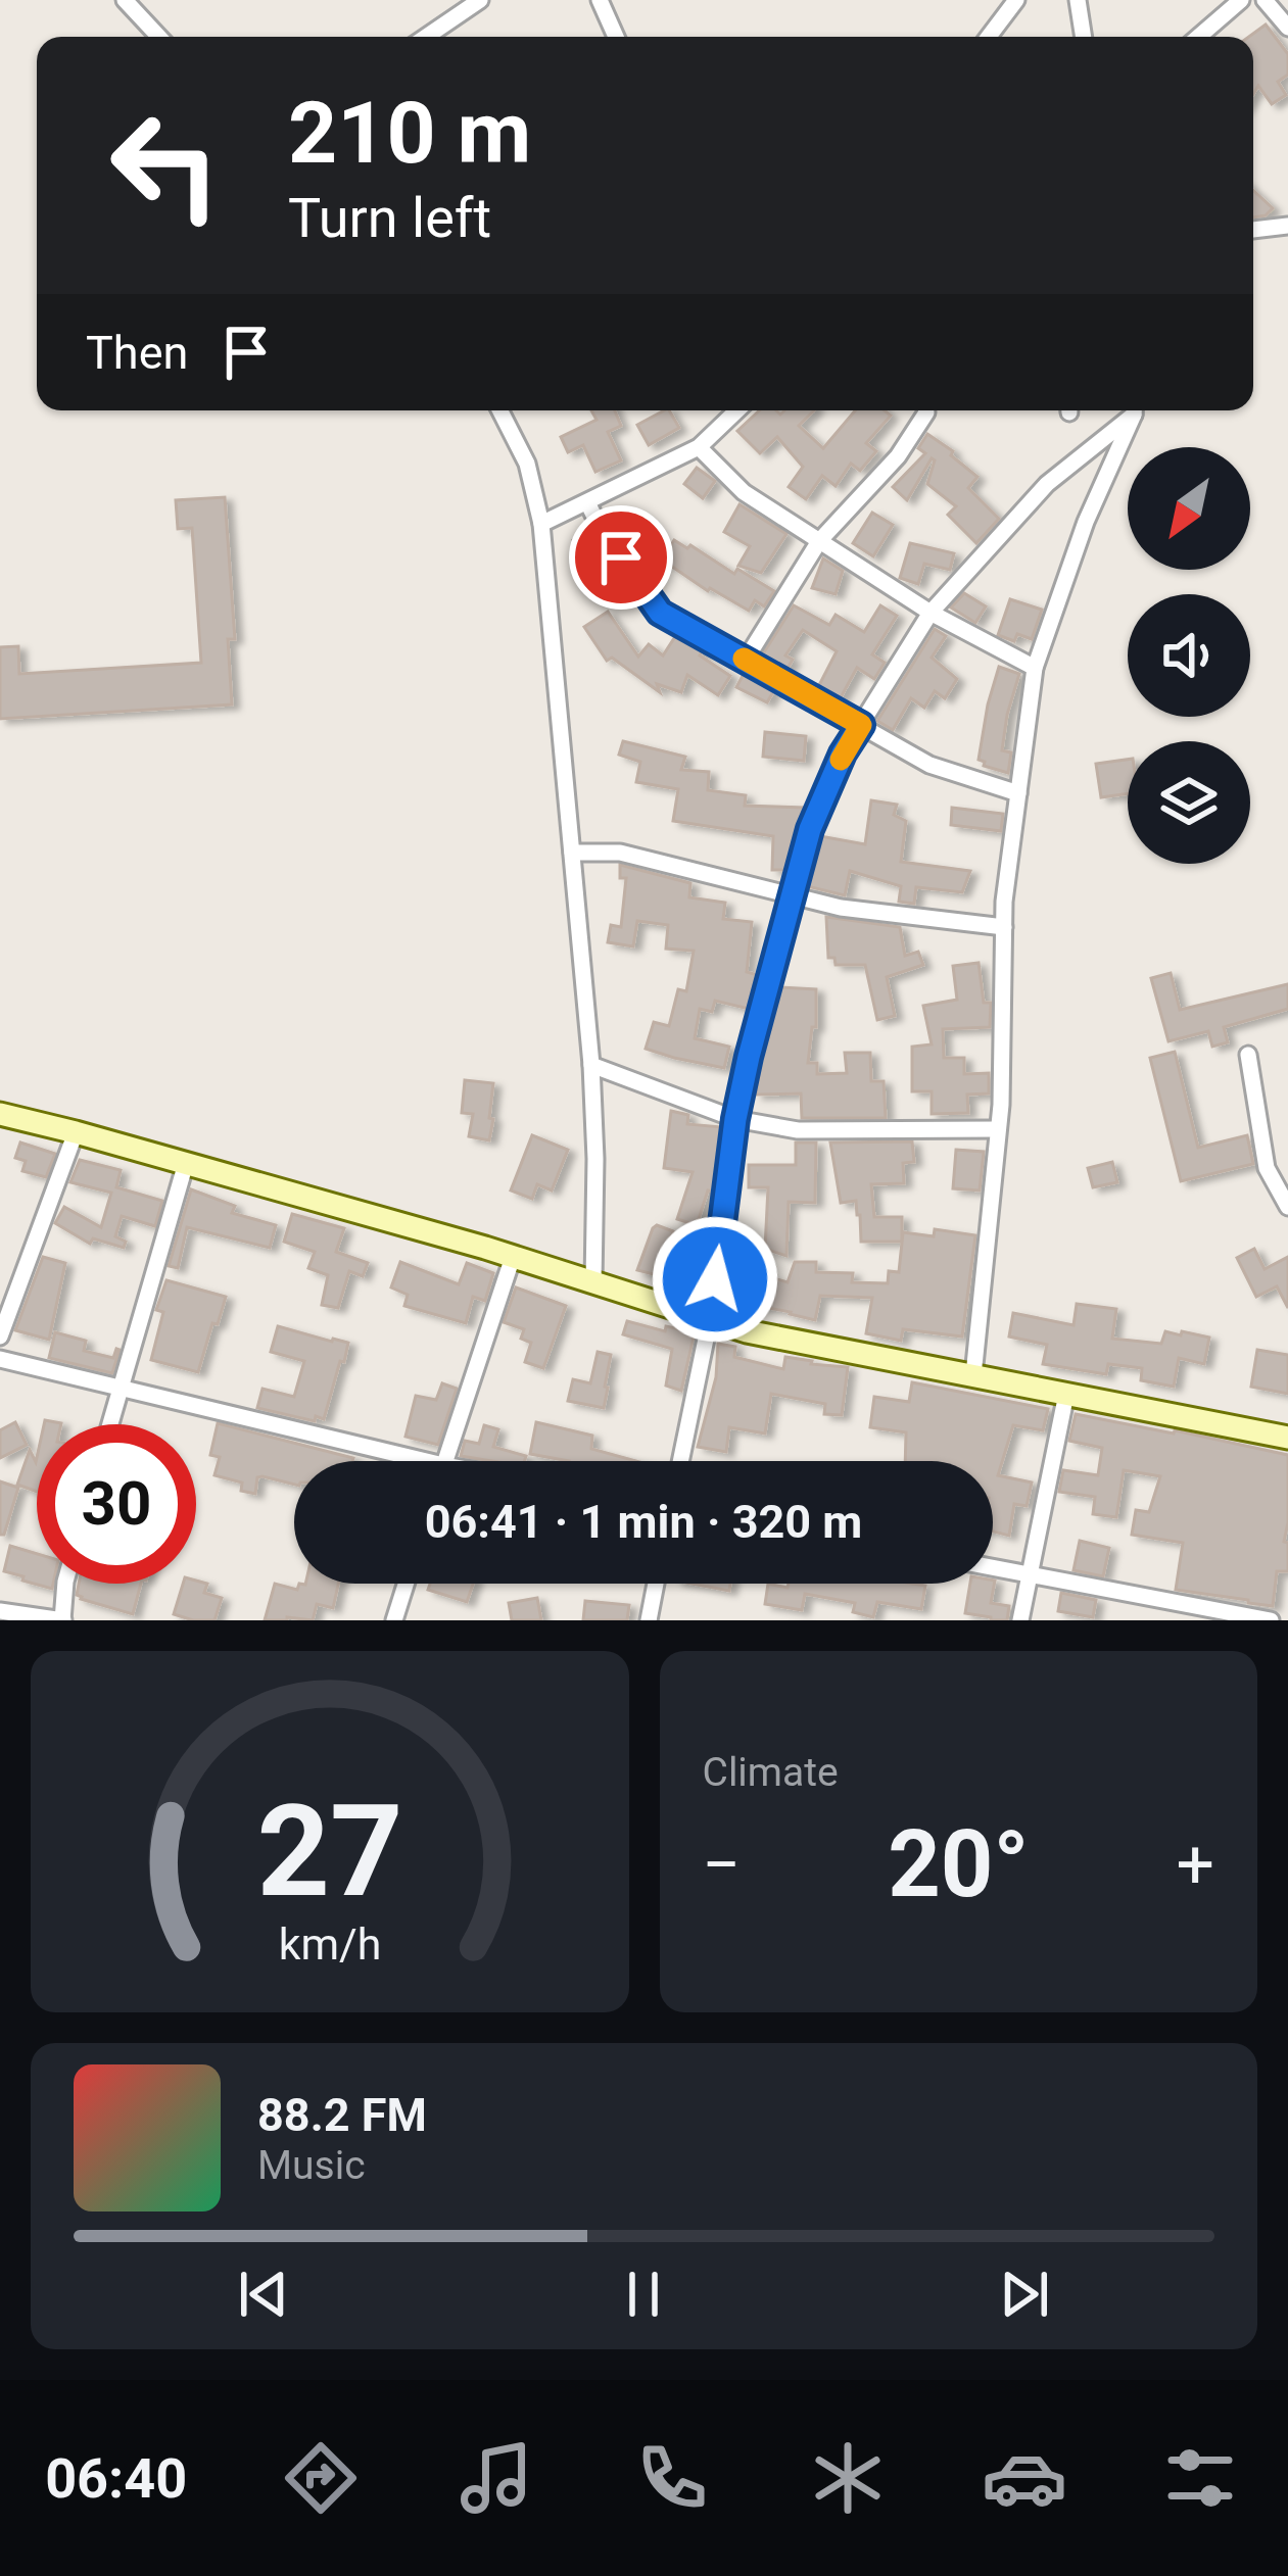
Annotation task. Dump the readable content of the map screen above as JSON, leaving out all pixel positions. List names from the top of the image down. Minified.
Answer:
{"north":"bottom left","page":{"turn":["210 m","Turn left"],"then":"Then","limit":"30","trip":"06:41 · 1 min · 320 m","tile":"Climate","heat":["−","20°","+"],"song":["88.2 FM","Music"],"tabs":"06:40","gauge":["27","km/h"]}}
